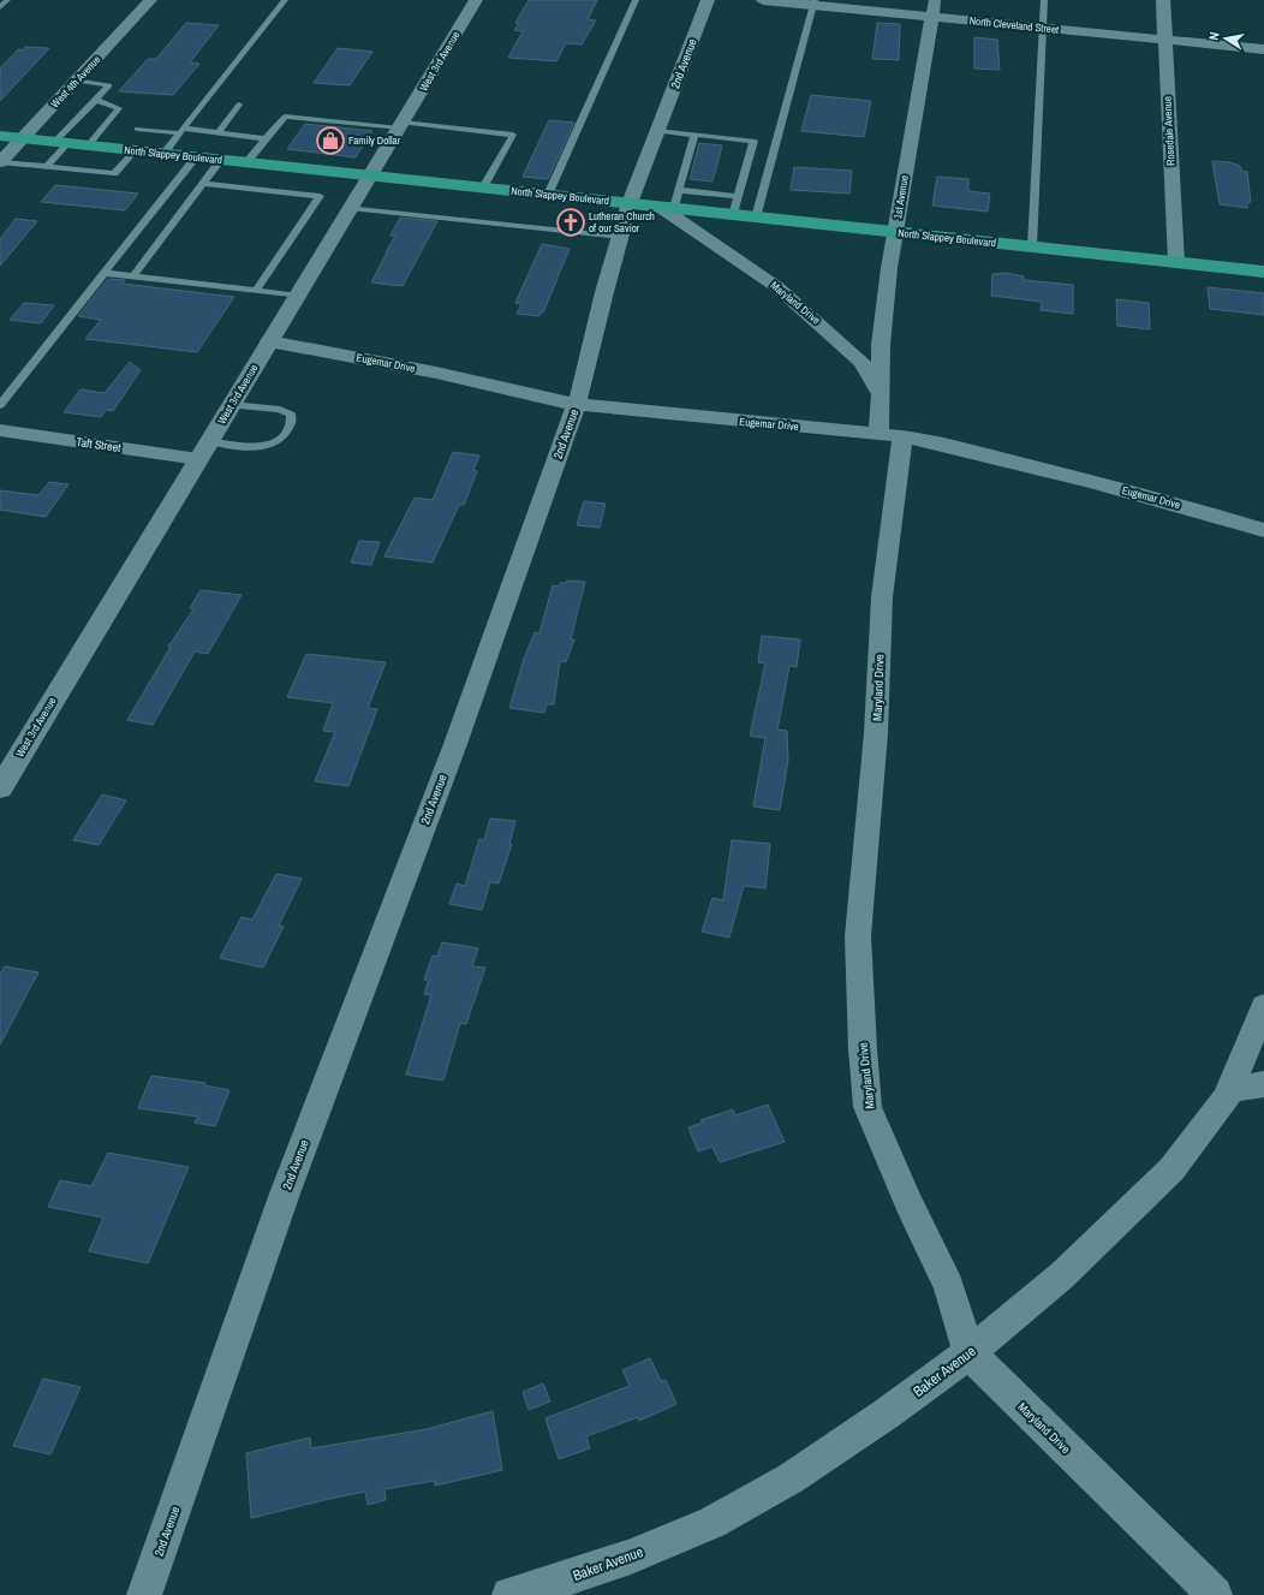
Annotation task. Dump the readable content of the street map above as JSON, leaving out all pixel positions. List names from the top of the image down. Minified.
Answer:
{"streets":{"main road":["North Slappey Boulevard"],"street":["North Cleveland Street","West 3rd Avenue","2nd Avenue","West 4th Avenue","Rosedale Avenue","1st Avenue","Maryland Drive","Eugemar Drive","Taft Street","Baker Avenue"]},"crossings":[["North Cleveland Street","Rosedale Avenue"],["North Cleveland Street","1st Avenue"],["West 3rd Avenue","North Slappey Boulevard"],["West 3rd Avenue","Eugemar Drive"],["West 3rd Avenue","Taft Street"],["2nd Avenue","North Slappey Boulevard"],["2nd Avenue","Eugemar Drive"],["West 4th Avenue","North Slappey Boulevard"],["Rosedale Avenue","North Slappey Boulevard"],["North Slappey Boulevard","1st Avenue"],["North Slappey Boulevard","Maryland Drive"],["1st Avenue","Maryland Drive"],["Maryland Drive","Eugemar Drive"],["Maryland Drive","Baker Avenue"]],"places":{"shop":["Family Dollar"],"church":["Lutheran Church of our Savior"]},"north":"left"}
